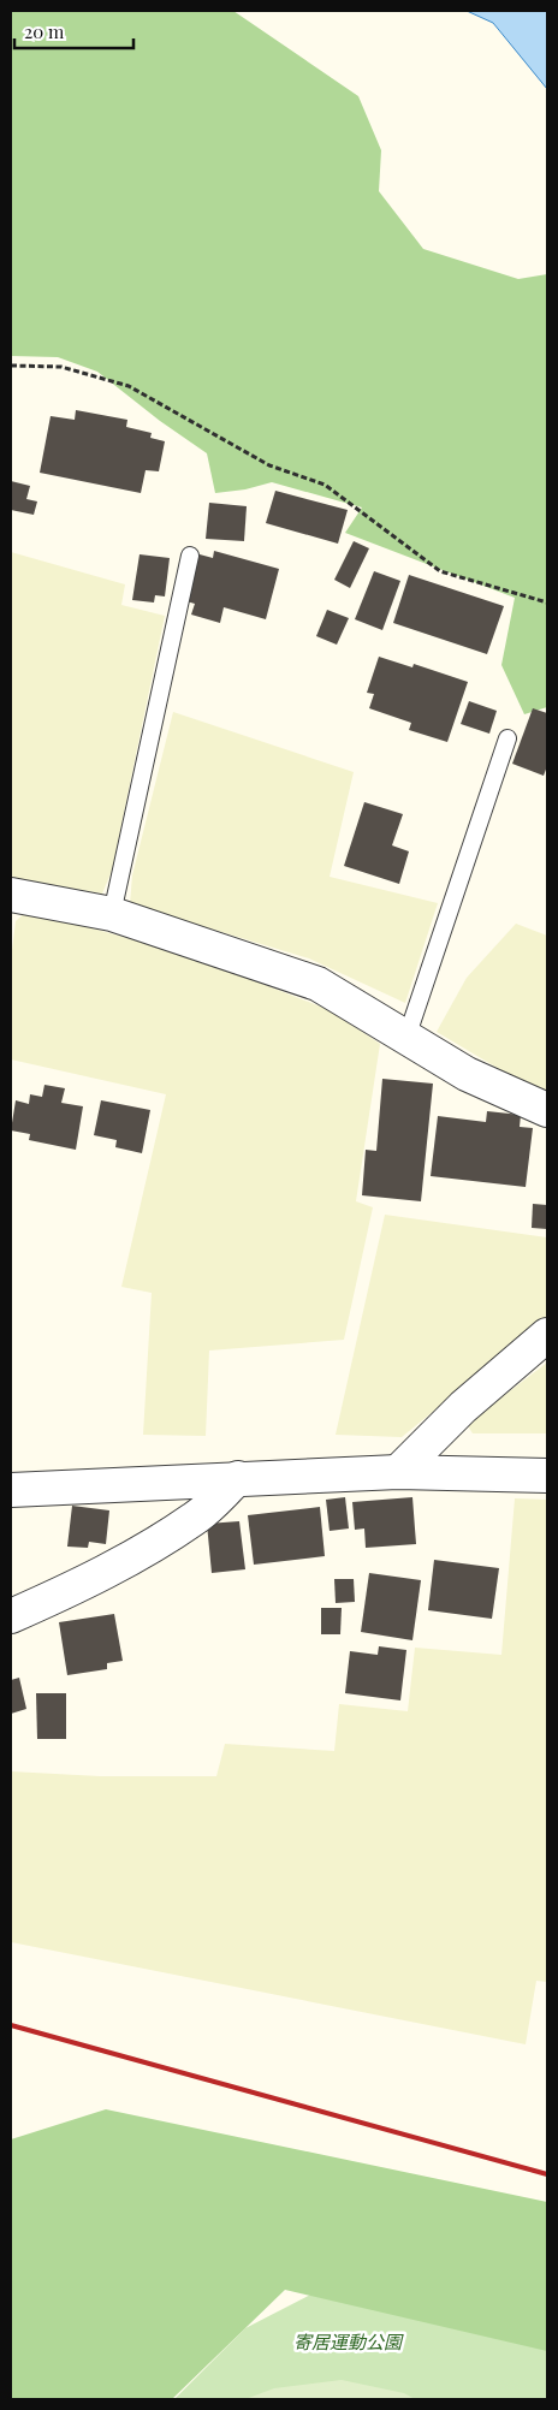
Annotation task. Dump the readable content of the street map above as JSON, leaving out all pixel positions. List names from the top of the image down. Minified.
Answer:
{"parks":["寄居運動公園"],"scale_bar":"20 m"}
